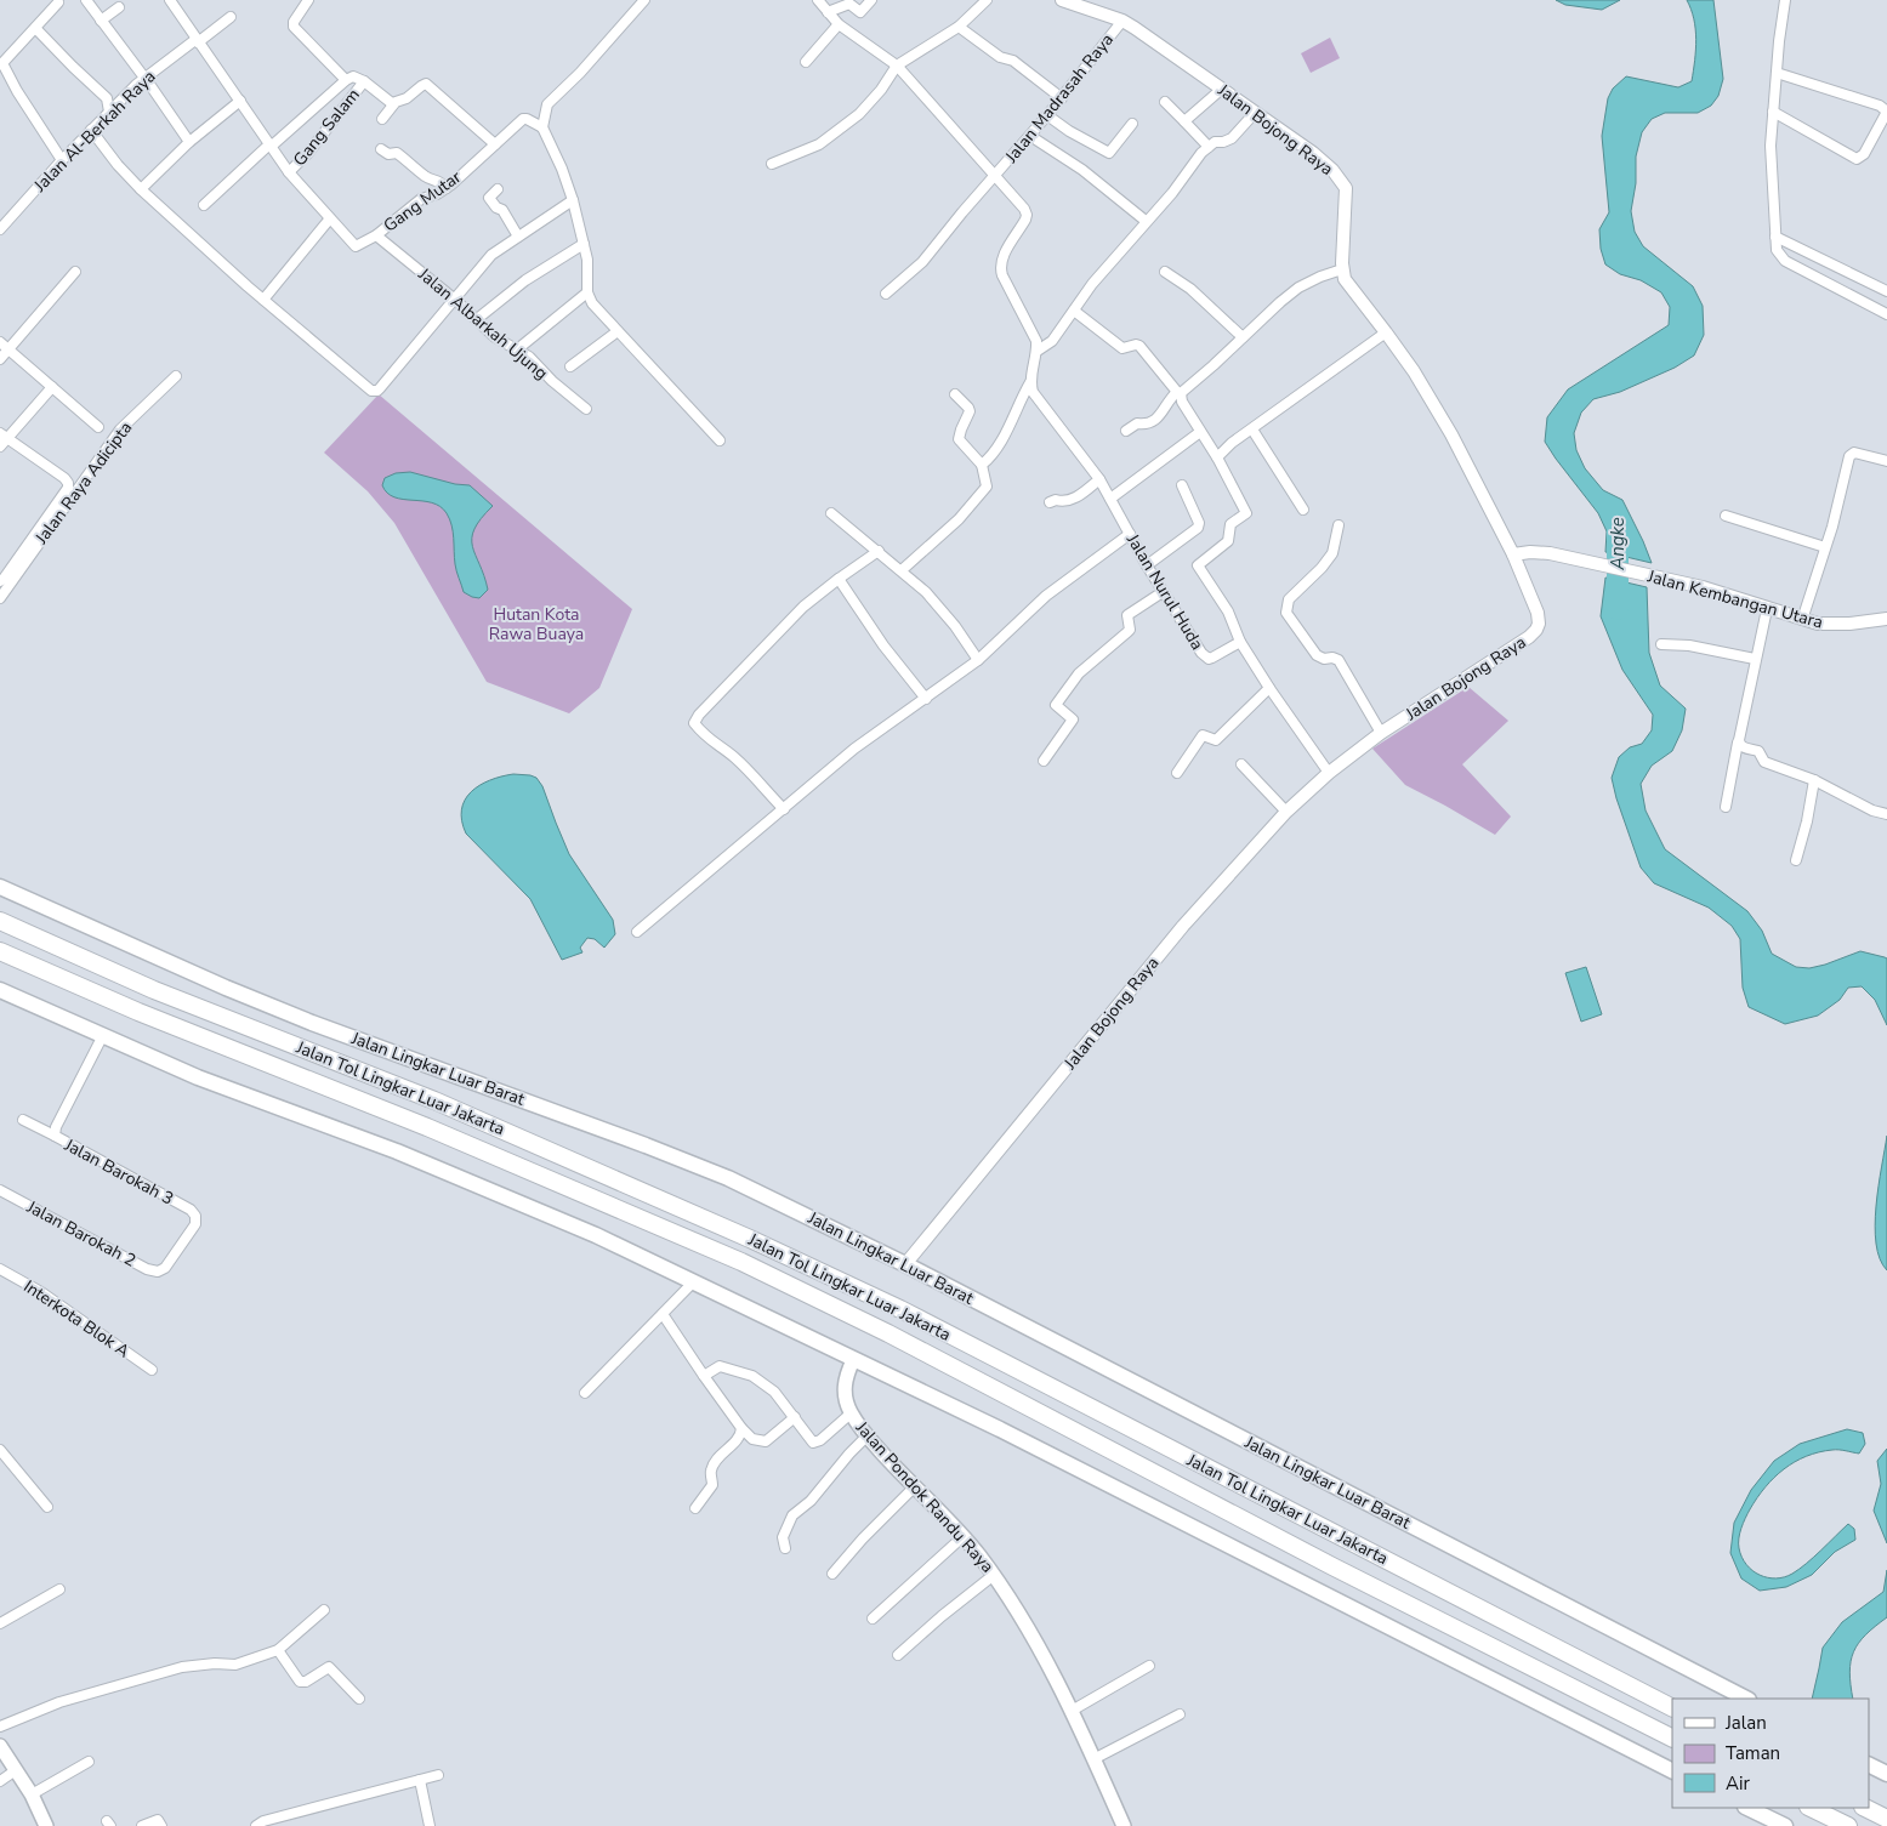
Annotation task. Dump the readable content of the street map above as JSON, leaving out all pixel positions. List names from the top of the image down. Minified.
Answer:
{"streets":{"highway":["Jalan Tol Lingkar Luar Jakarta"],"main road":["Jalan Lingkar Luar Barat","Jalan Pondok Randu Raya"],"street":["Jalan Madrasah Raya","Gang Salam","Jalan Bojong Raya","Jalan Al-Berkah Raya","Gang Mutar","Jalan Albarkah Ujung","Jalan Raya Adicipta","Jalan Nurul Huda","Jalan Kembangan Utara","Jalan Barokah 3","Jalan Barokah 2","Interkota Blok A"]},"crossings":[["Jalan Madrasah Raya","Jalan Bojong Raya"],["Jalan Bojong Raya","Jalan Kembangan Utara"],["Jalan Bojong Raya","Jalan Lingkar Luar Barat"],["Gang Mutar","Jalan Albarkah Ujung"],["Jalan Barokah 3","Jalan Barokah 2"]],"water":["Angke"],"parks":["Hutan Kota Rawa Buaya"],"legend":["Jalan","Taman","Air"]}
